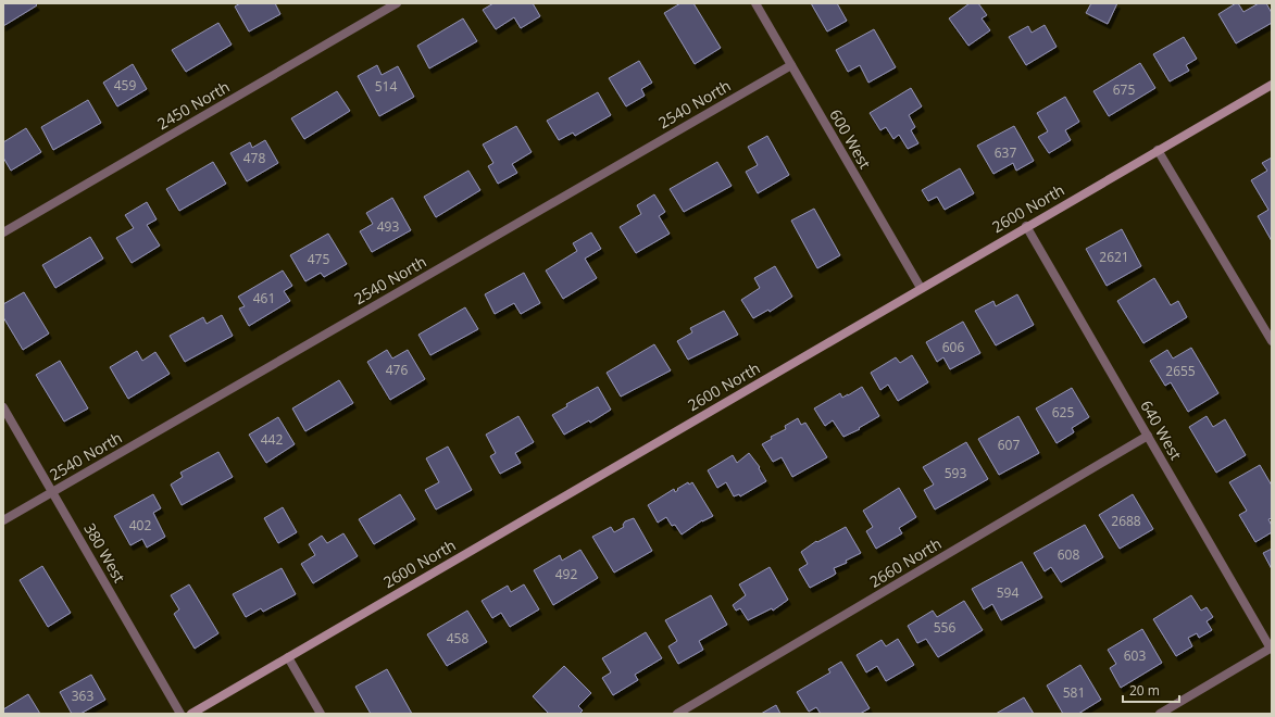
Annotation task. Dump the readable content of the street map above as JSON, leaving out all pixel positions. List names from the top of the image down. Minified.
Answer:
{"streets":{"street":["2540 North","2450 North","600 West","2600 North","640 West","380 West","2660 North"]},"crossings":[["2540 North","600 West"],["2540 North","380 West"],["600 West","2600 North"],["2600 North","640 West"],["640 West","2660 North"]],"house_numbers":["459","514","675","637","478","493","2621","475","461","606","476","2655","625","442","607","593","2688","402","608","492","594","556","458","603","581","363"],"scale_bar":"20 m"}
